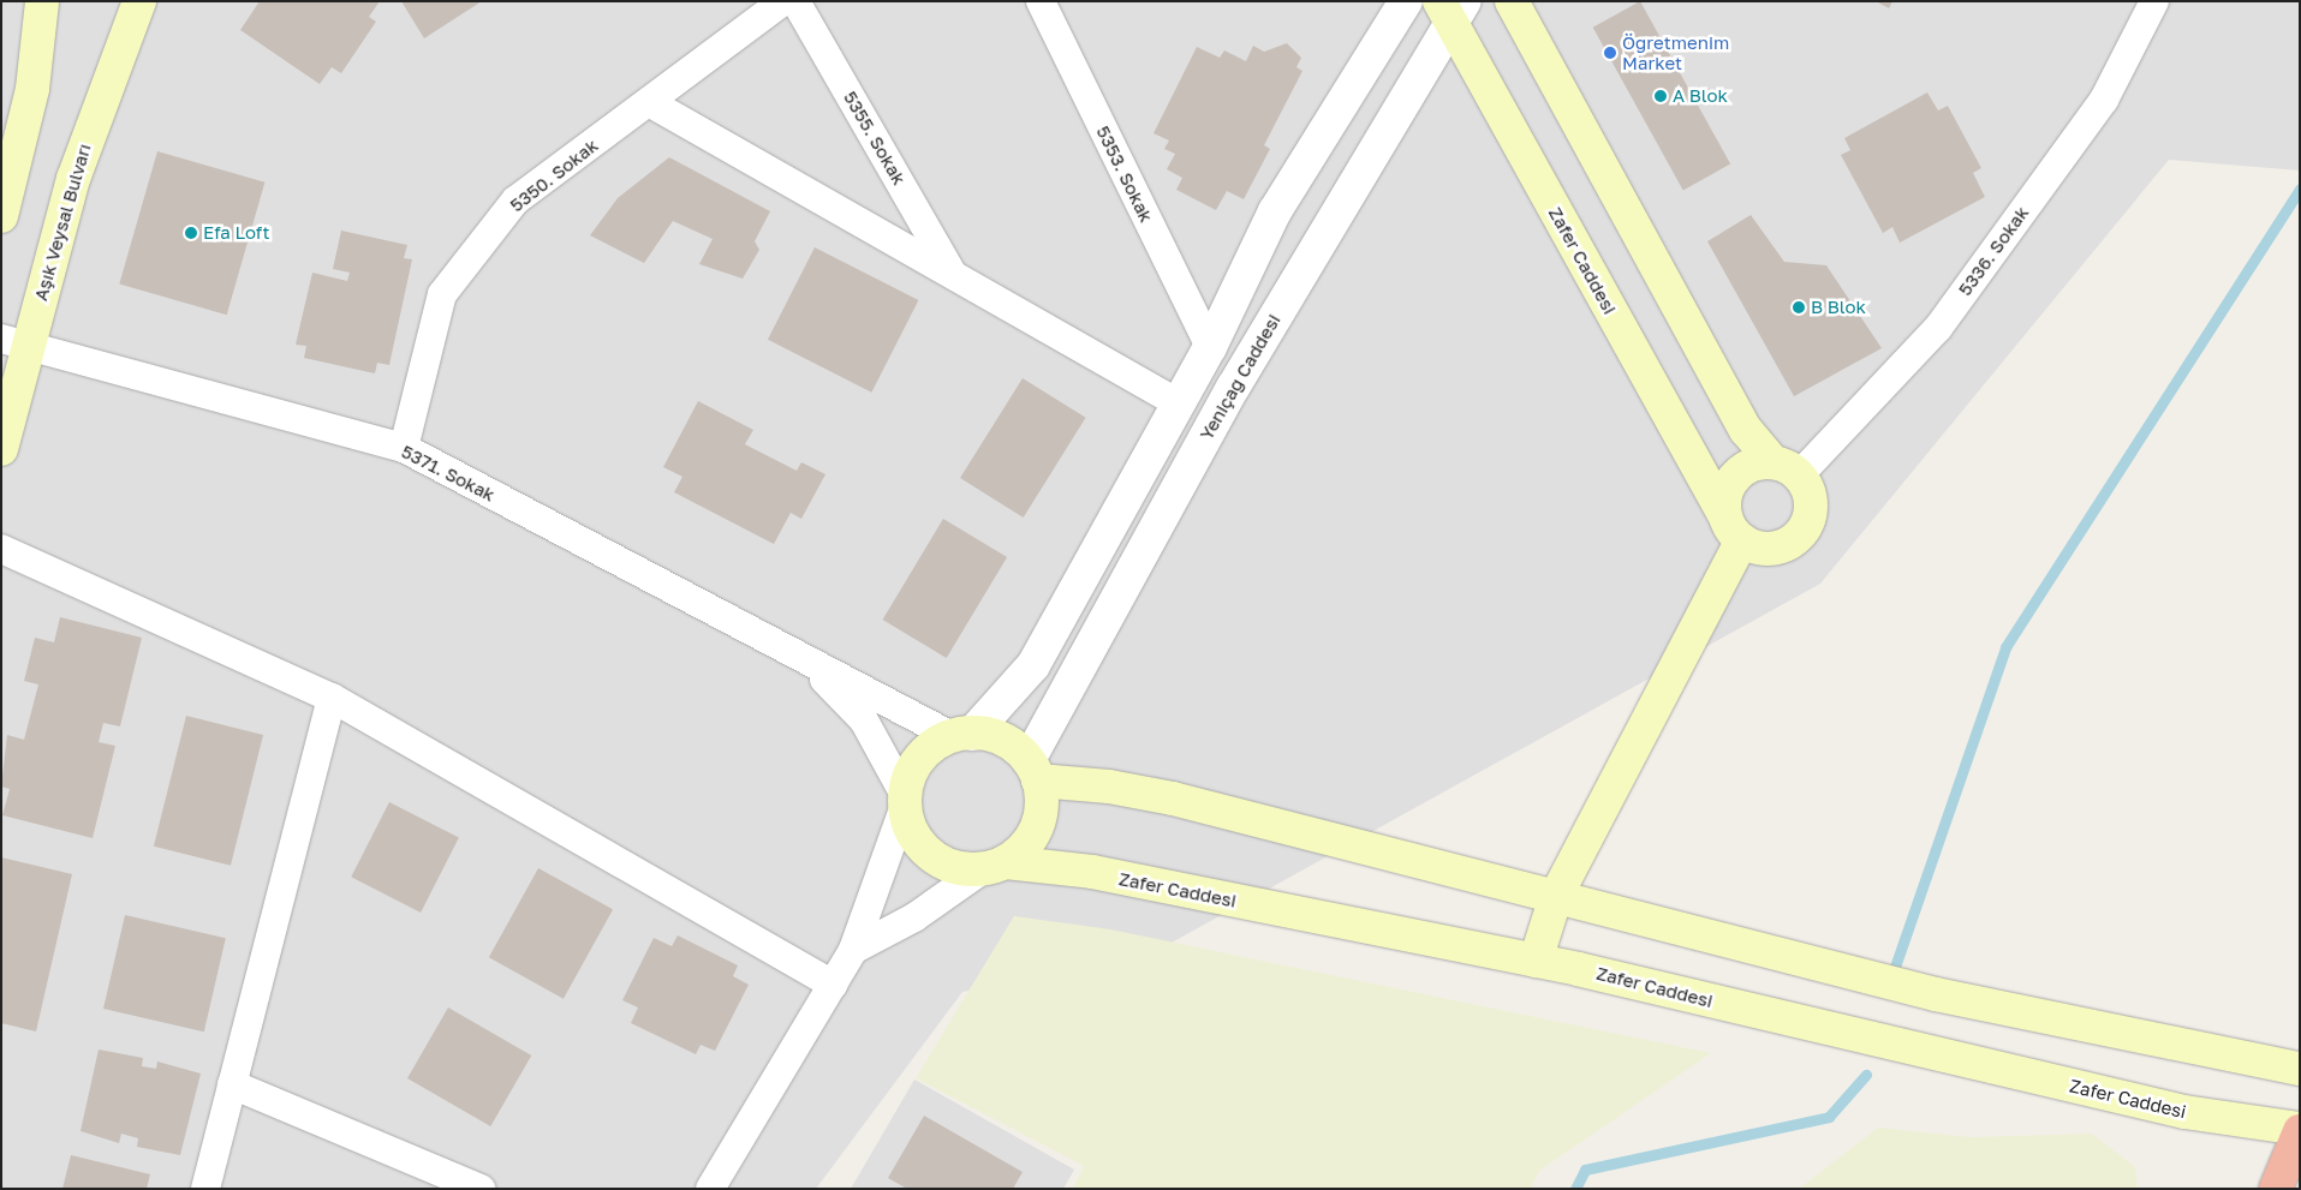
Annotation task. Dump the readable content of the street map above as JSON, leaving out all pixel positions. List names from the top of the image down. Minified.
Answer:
{"streets":{"main road":["Aşık Veysal Bulvarı","Zafer Caddesi"],"street":["5355. Sokak","5353. Sokak","5350. Sokak","5336. Sokak","Yeniçağ Caddesi","5371. Sokak"]},"crossings":[["5350. Sokak","5371. Sokak"],["Aşık Veysal Bulvarı","5371. Sokak"],["5336. Sokak","Zafer Caddesi"],["Zafer Caddesi","Yeniçağ Caddesi"],["Zafer Caddesi","5371. Sokak"],["Yeniçağ Caddesi","5371. Sokak"]],"places":["Öğretmenim Market","A Blok","Efa Loft","B Blok"]}
